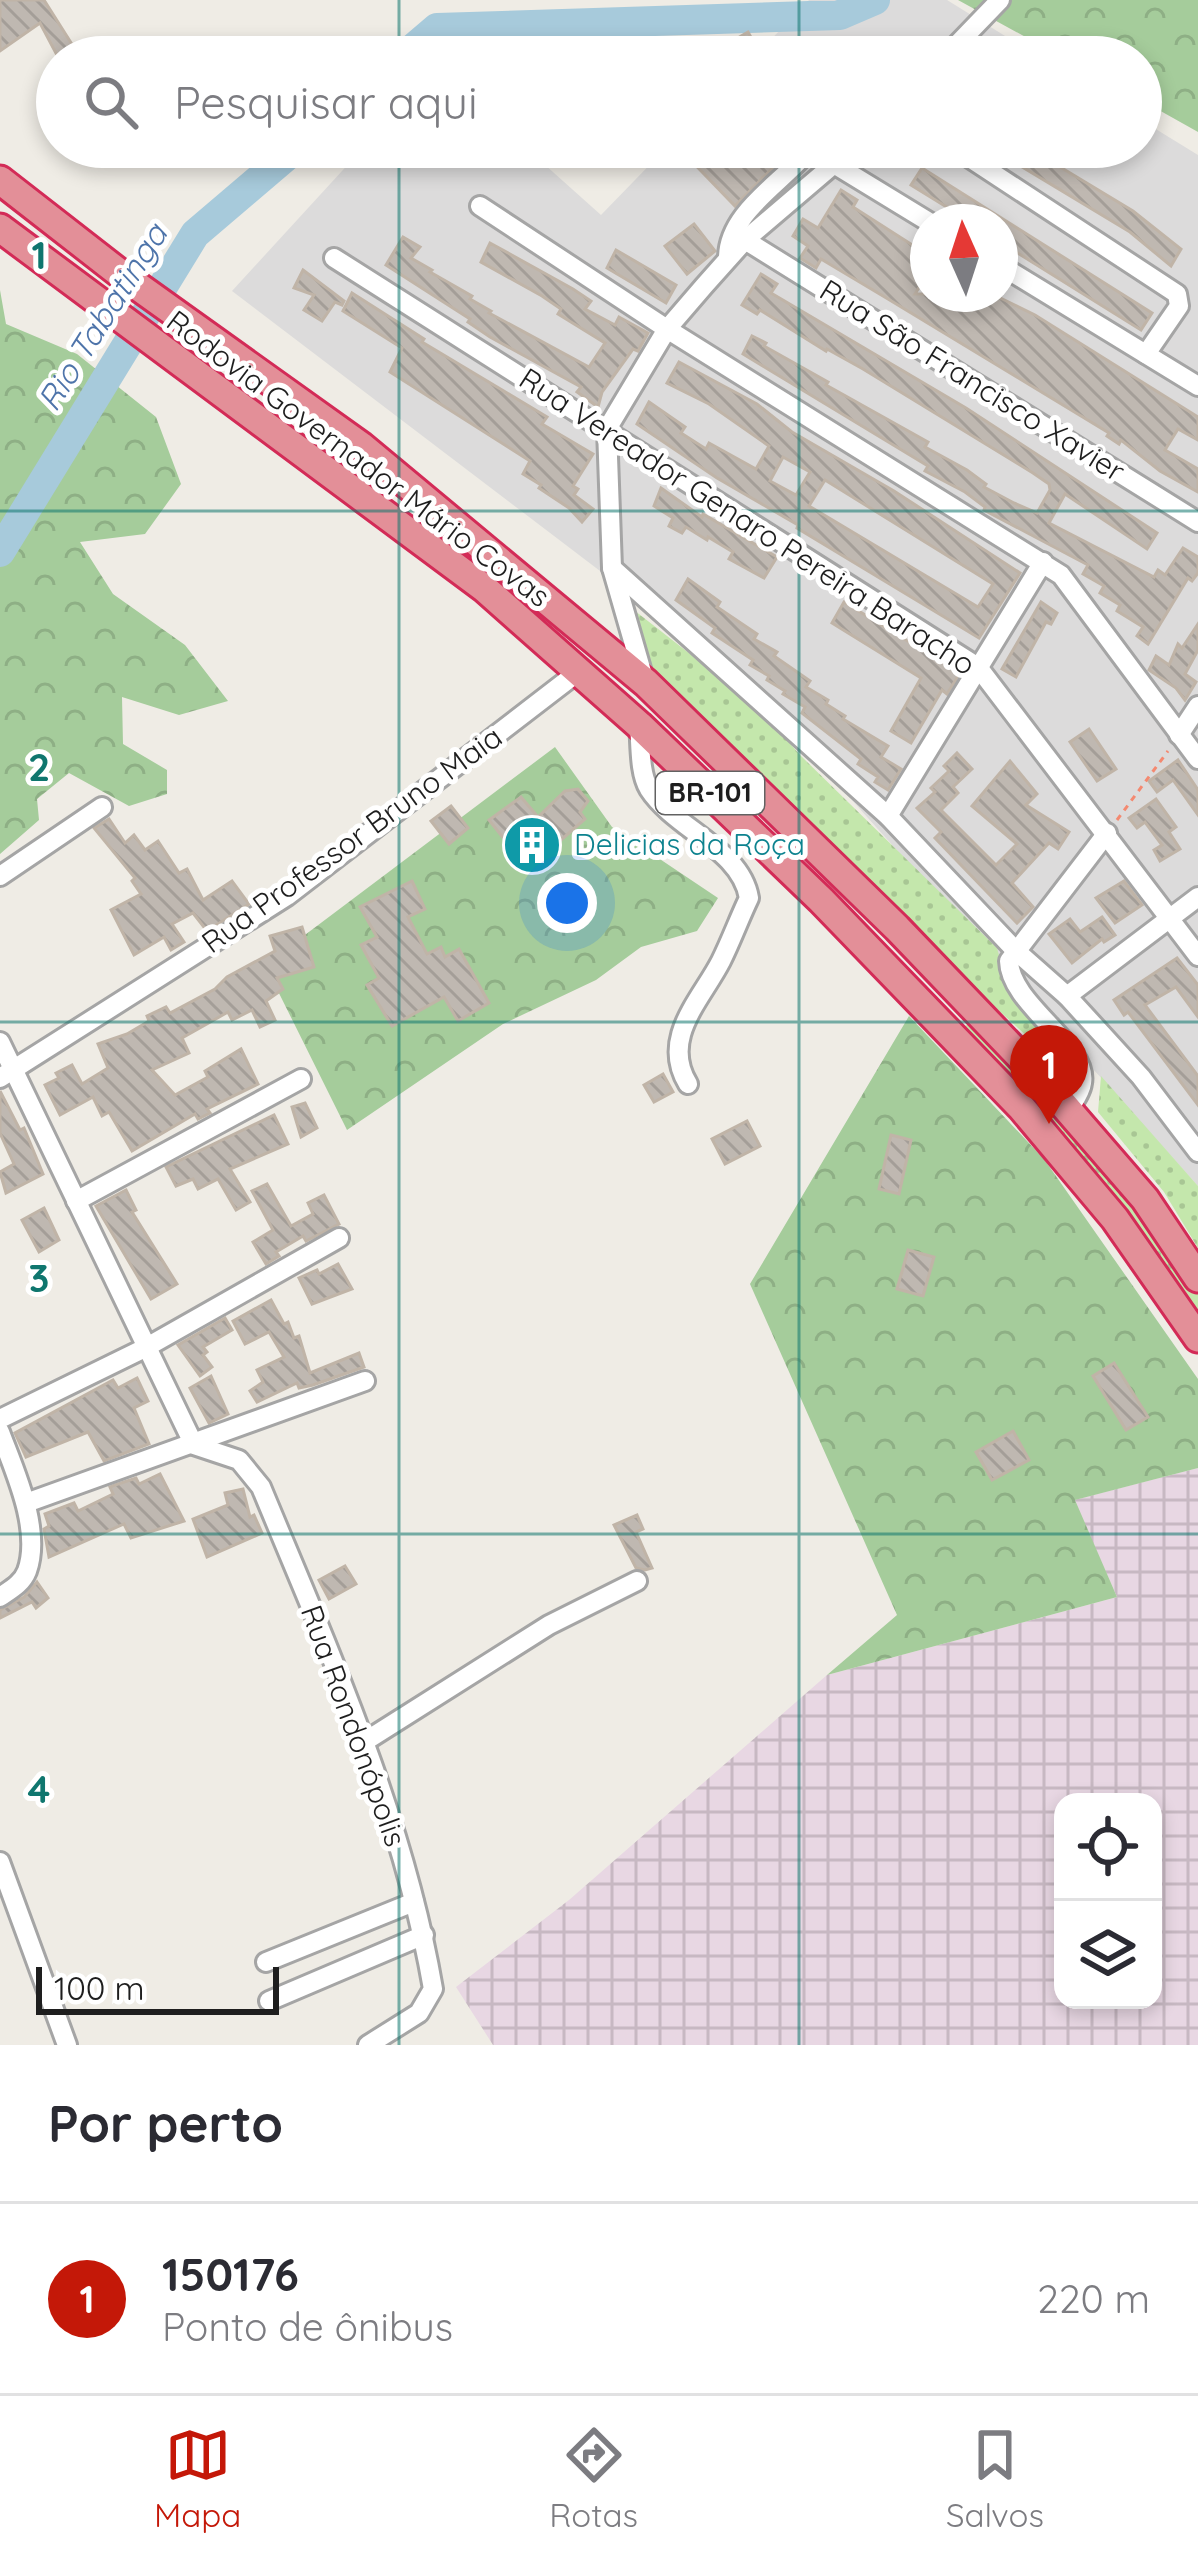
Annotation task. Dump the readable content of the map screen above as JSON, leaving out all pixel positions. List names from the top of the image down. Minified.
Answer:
{"streets":{"highway":["Rodovia Governador Mário Covas","BR-101"],"street":["Rua São Francisco Xavier","Rua Vereador Genaro Pereira Baracho","Rua Professor Bruno Maia","Rua Rondonópolis"]},"crossings":[["Rodovia Governador Mário Covas","Rua Professor Bruno Maia"]],"water":["Rio Tabatinga"],"places":{"building":["Delicias da Roça"]},"scale_bar":"100 m","north":"top","page":{"search":"Pesquisar aqui","pins":"1","scale":"100 m","heading":"Por perto","list":[{"mark":"1","name":"150176","note":"Ponto de ônibus","value":"220 m"}],"nav":["Mapa","Rotas","Salvos"]},"grid":{"rows":["1","2","3","4"]}}
